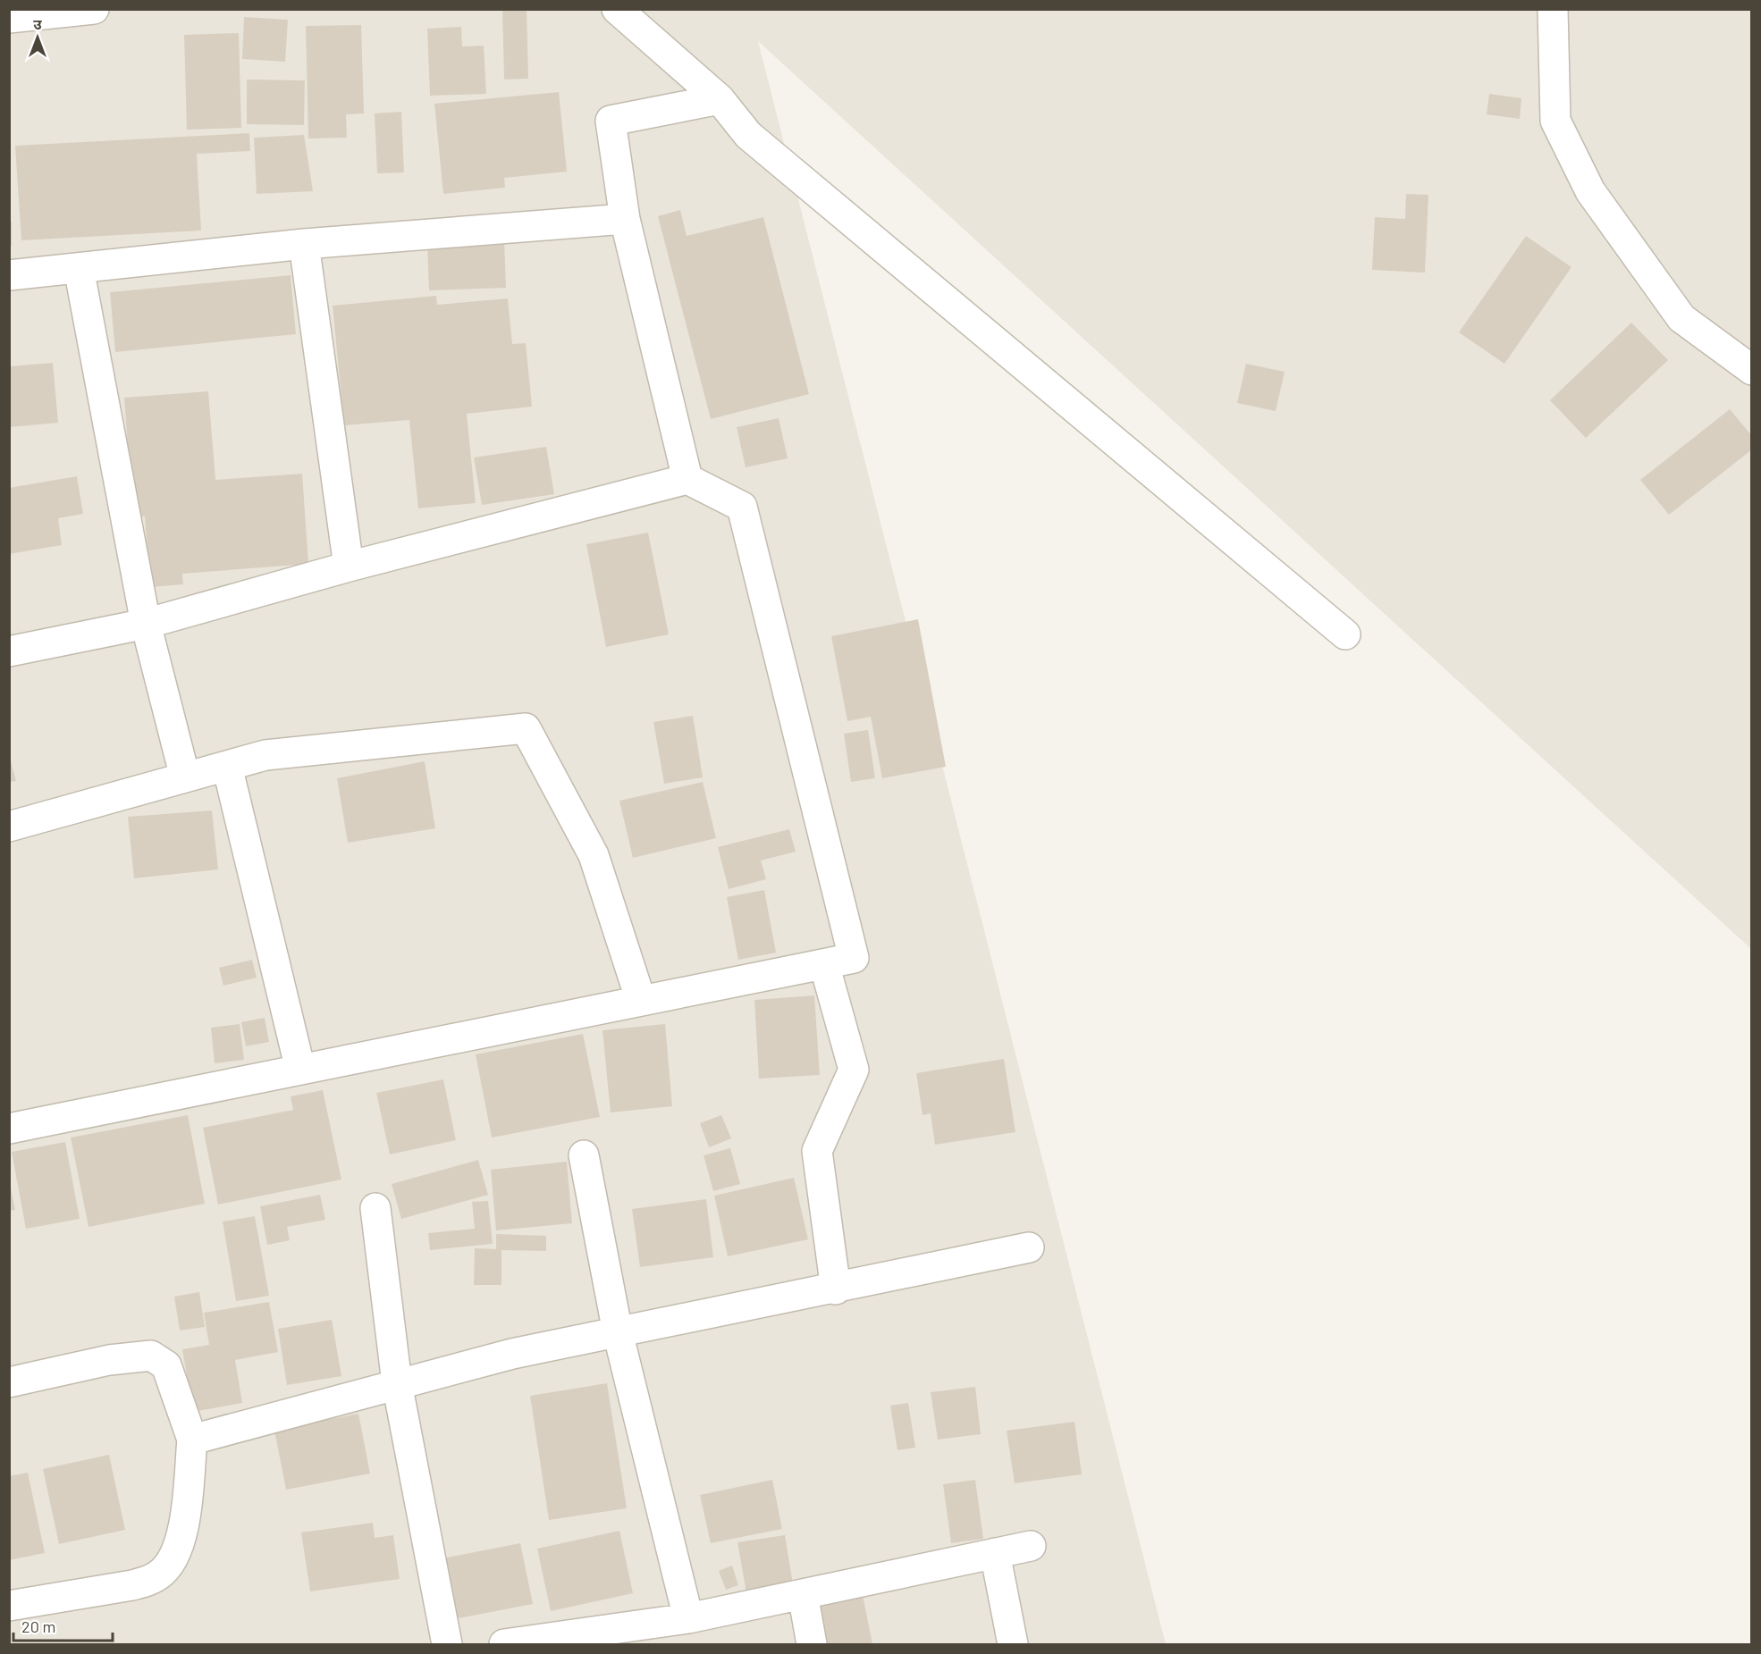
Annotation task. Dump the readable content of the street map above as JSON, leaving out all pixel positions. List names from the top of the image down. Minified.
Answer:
{"scale_bar":"20 m","north":"top"}
